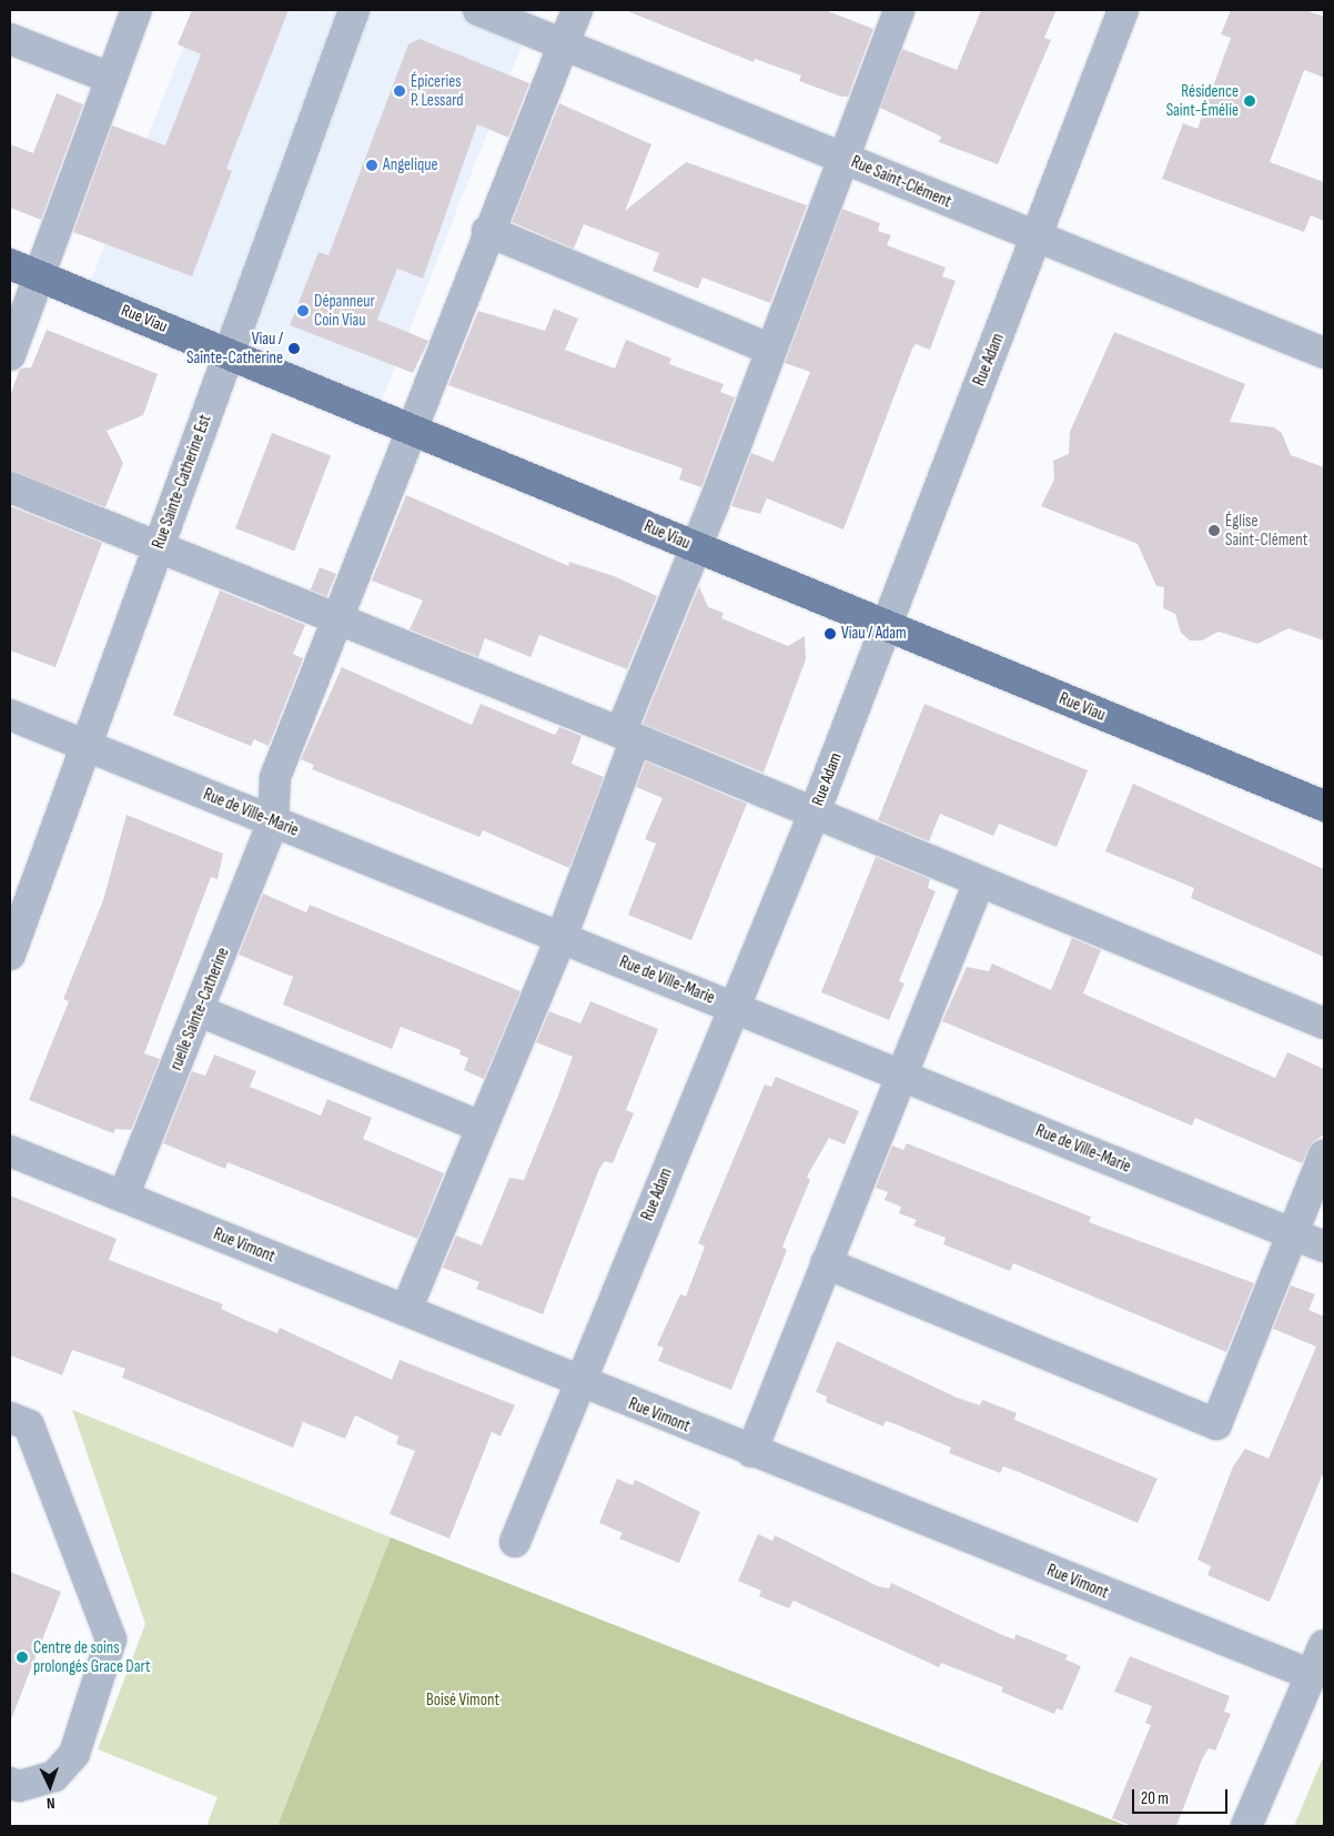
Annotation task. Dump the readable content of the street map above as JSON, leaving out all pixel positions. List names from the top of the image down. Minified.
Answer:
{"streets":{"main road":["Rue Viau"],"street":["Rue Saint-Clément","Rue Adam","Rue Sainte-Catherine Est","Rue de Ville-Marie","ruelle Sainte-Catherine","Rue Vimont"]},"crossings":[["Rue Saint-Clément","Rue Adam"],["Rue Saint-Clément","ruelle Sainte-Catherine"],["Rue Viau","Rue Adam"],["Rue Viau","Rue Sainte-Catherine Est"],["Rue Viau","ruelle Sainte-Catherine"],["Rue Adam","Rue de Ville-Marie"],["Rue Adam","Rue Vimont"],["Rue Sainte-Catherine Est","Rue de Ville-Marie"],["Rue de Ville-Marie","ruelle Sainte-Catherine"],["ruelle Sainte-Catherine","Rue Vimont"]],"parks":["Boisé Vimont"],"places":["Épiceries P. Lessard","Résidence Saint-Émélie","Angelique","Dépanneur Coin Viau","Viau / Sainte-Catherine","Église Saint-Clément","Viau / Adam","Centre de soins prolongés Grace Dart"],"scale_bar":"20 m","north":"bottom"}
